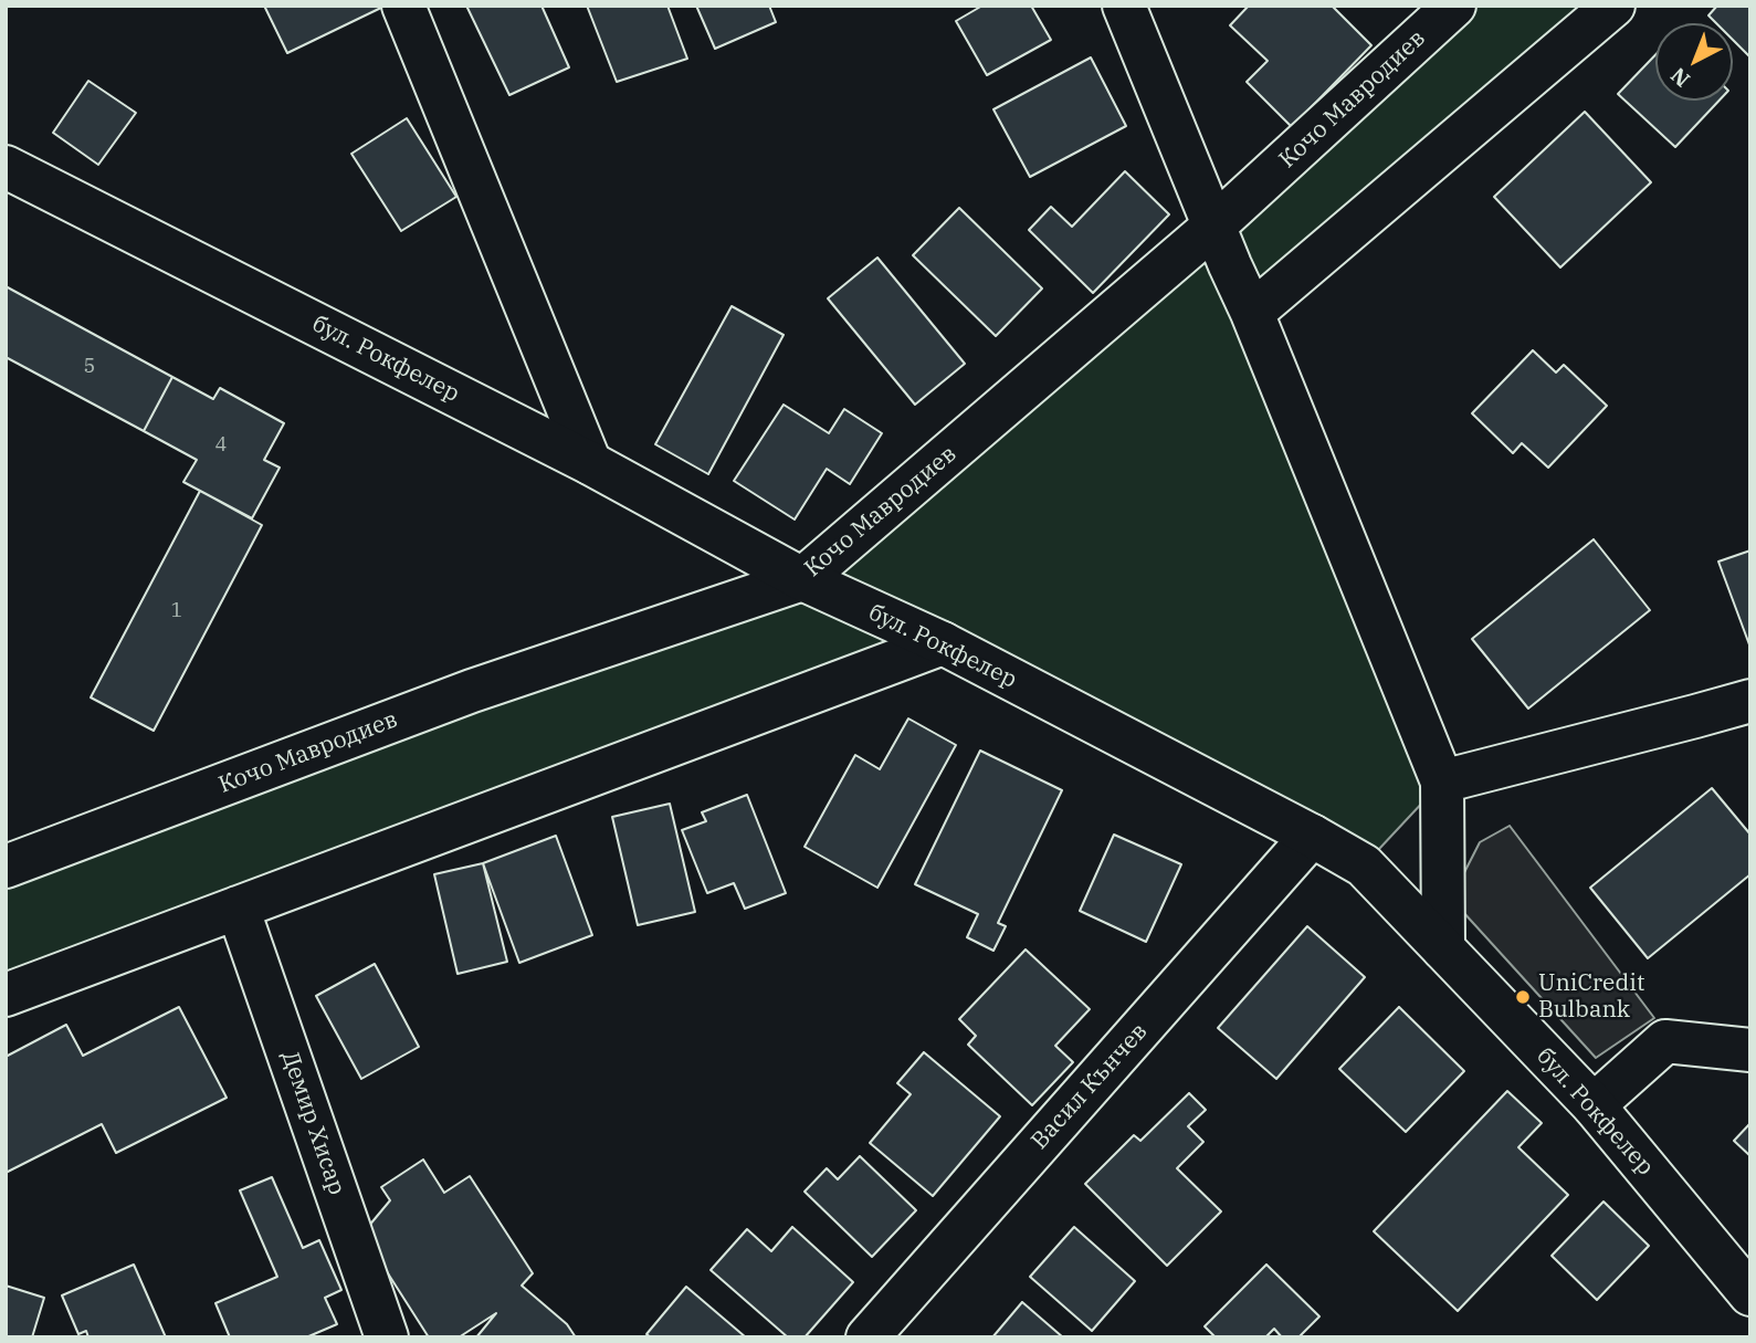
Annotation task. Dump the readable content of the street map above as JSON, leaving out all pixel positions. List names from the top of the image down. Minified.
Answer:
{"streets":{"street":["Кочо Мавродиев","бул. Рокфелер","Васил Кънчев","Демир Хисар"]},"crossings":[["Кочо Мавродиев","бул. Рокфелер"],["бул. Рокфелер","Васил Кънчев"]],"places":["UniCredit Bulbank"],"house_numbers":["5","4","1"],"north":"bottom left"}
